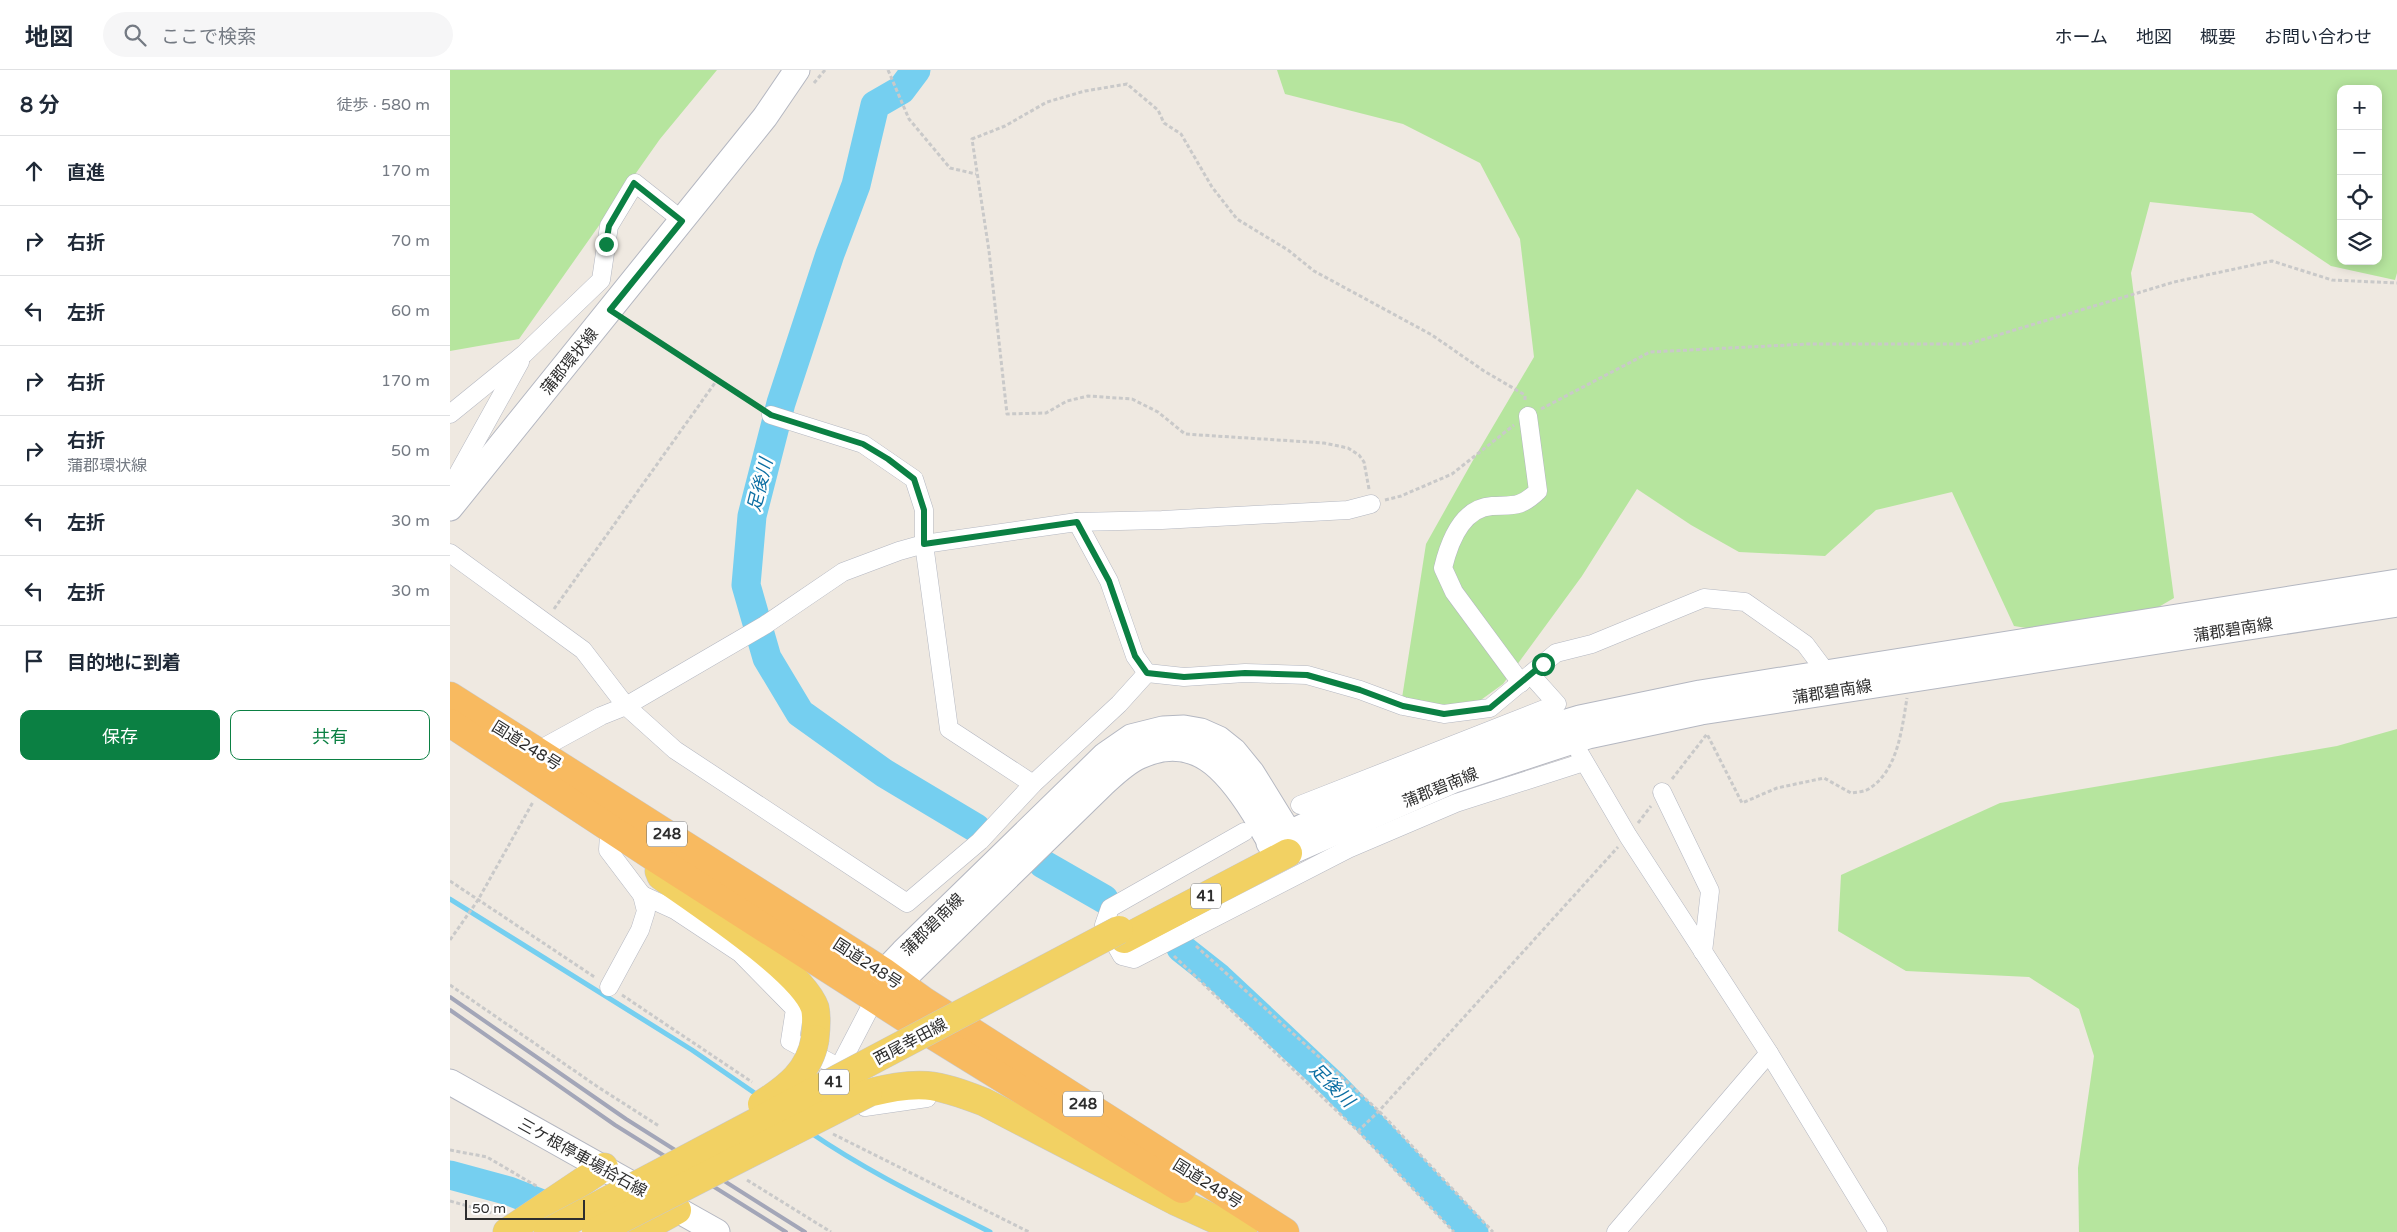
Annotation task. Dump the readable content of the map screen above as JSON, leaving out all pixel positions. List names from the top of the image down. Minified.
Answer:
{"streets":{"highway":["国道248号","248"],"main road":["蒲郡環状線","蒲郡碧南線","41","西尾幸田線","三ケ根停車場拾石線"]},"crossings":[["蒲郡碧南線","国道248号"],["蒲郡碧南線","西尾幸田線"],["国道248号","41"],["41","西尾幸田線"]],"water":["足後川"],"scale_bar":"50 m","page":{"header":"地図","search":"ここで検索","nav":["ホーム","地図","概要","お問い合わせ"],"heading":["8 分","徒歩 · 580 m"],"map_buttons":["+","−"],"list":[["直進","170 m"],["右折","70 m"],["左折","60 m"],["右折","170 m"],["右折","蒲郡環状線","50 m"],["左折","30 m"],["左折","30 m"],"目的地に到着"],"buttons":["保存","共有"],"scale":"50 m"}}
